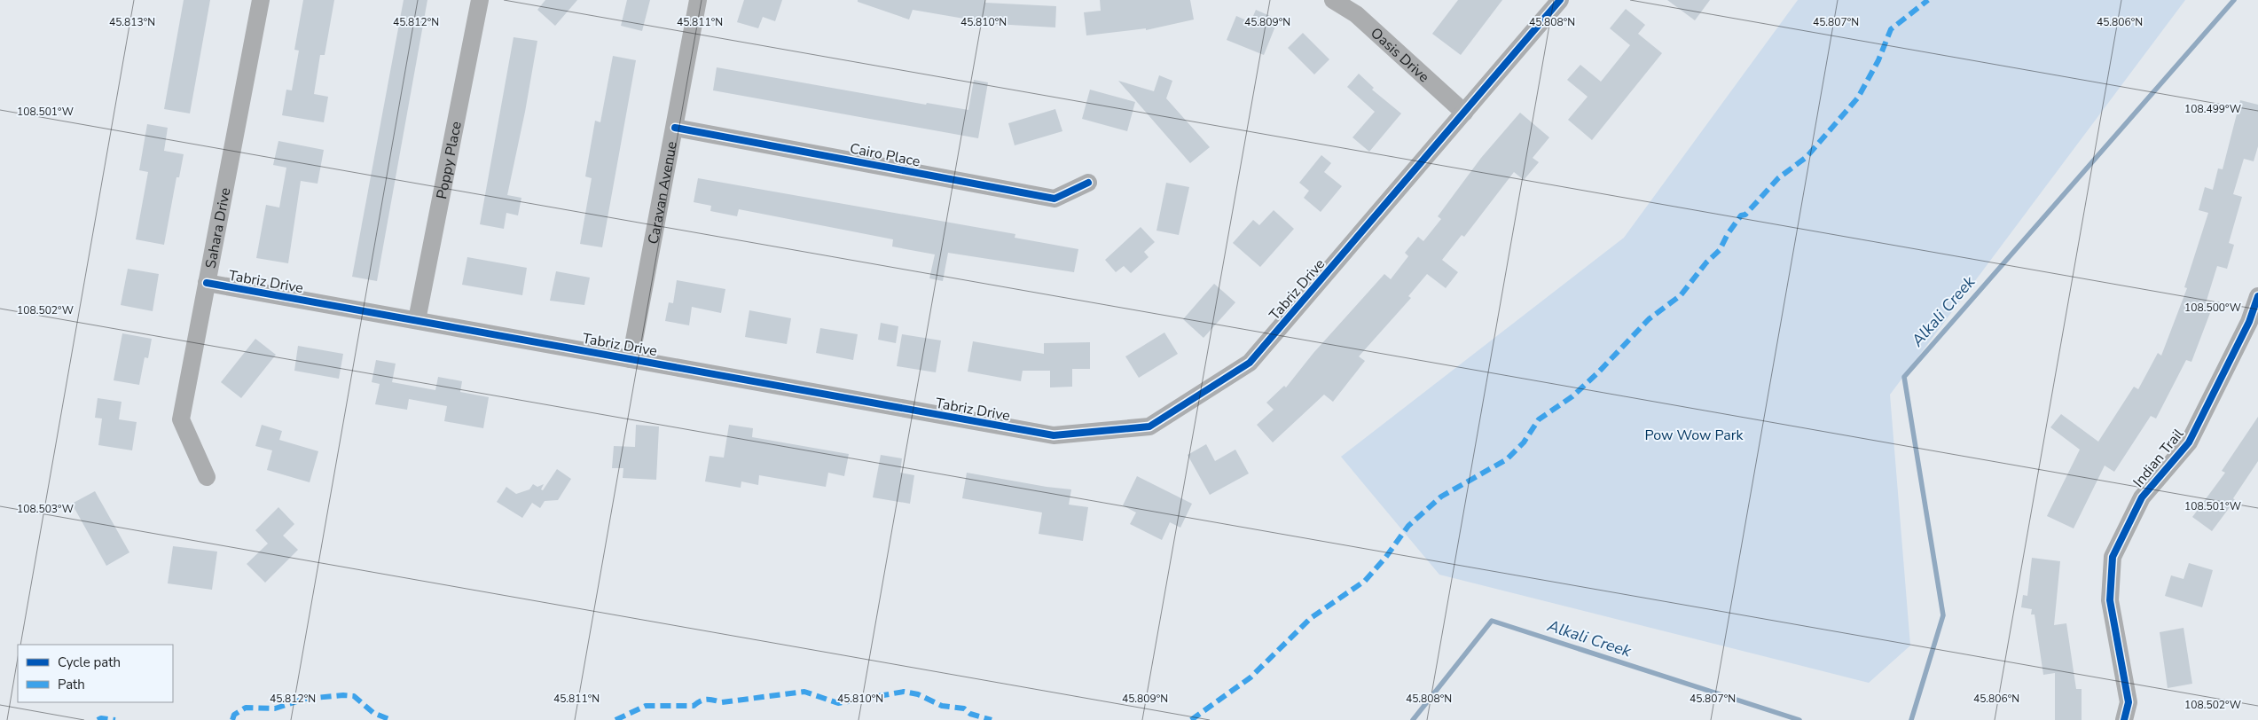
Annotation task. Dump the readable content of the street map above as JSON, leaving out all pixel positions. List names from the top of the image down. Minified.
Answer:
{"streets":{"street":["Oasis Drive","Cairo Place","Poppy Place","Caravan Avenue","Sahara Drive","Tabriz Drive","Indian Trail"]},"crossings":[["Oasis Drive","Tabriz Drive"],["Cairo Place","Caravan Avenue"],["Poppy Place","Tabriz Drive"],["Caravan Avenue","Tabriz Drive"],["Sahara Drive","Tabriz Drive"]],"water":["Alkali Creek"],"parks":["Pow Wow Park"],"legend":["Cycle path","Path"],"coordinates":["45.813°N","45.812°N","45.811°N","45.810°N","45.809°N","45.808°N","45.807°N","45.806°N","108.499°W","108.501°W","108.500°W","108.502°W","108.503°W"]}
